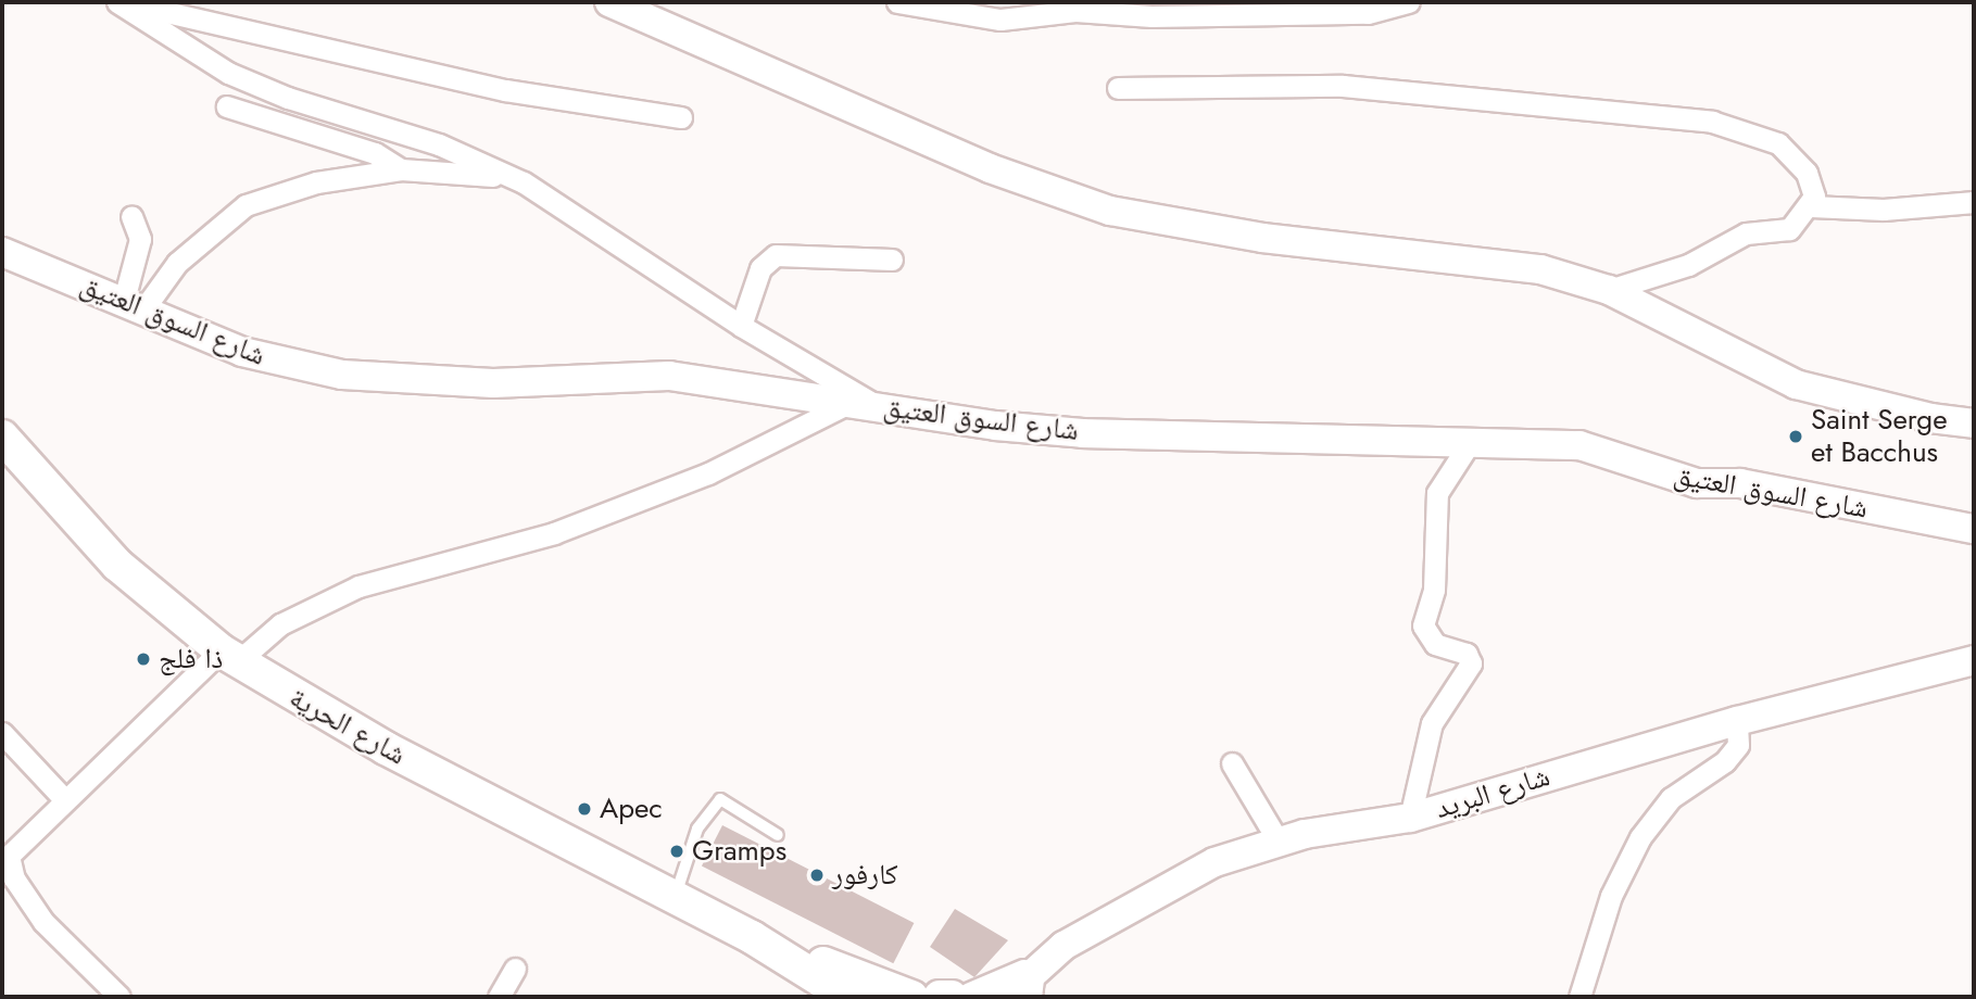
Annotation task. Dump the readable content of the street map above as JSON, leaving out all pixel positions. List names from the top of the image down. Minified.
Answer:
{"streets":{"main road":["شارع السوق العتيق","شارع الحرية","شارع البريد"]},"places":["Saint Serge et Bacchus","ذا فلج","Apec","Gramps","كارفور"]}
